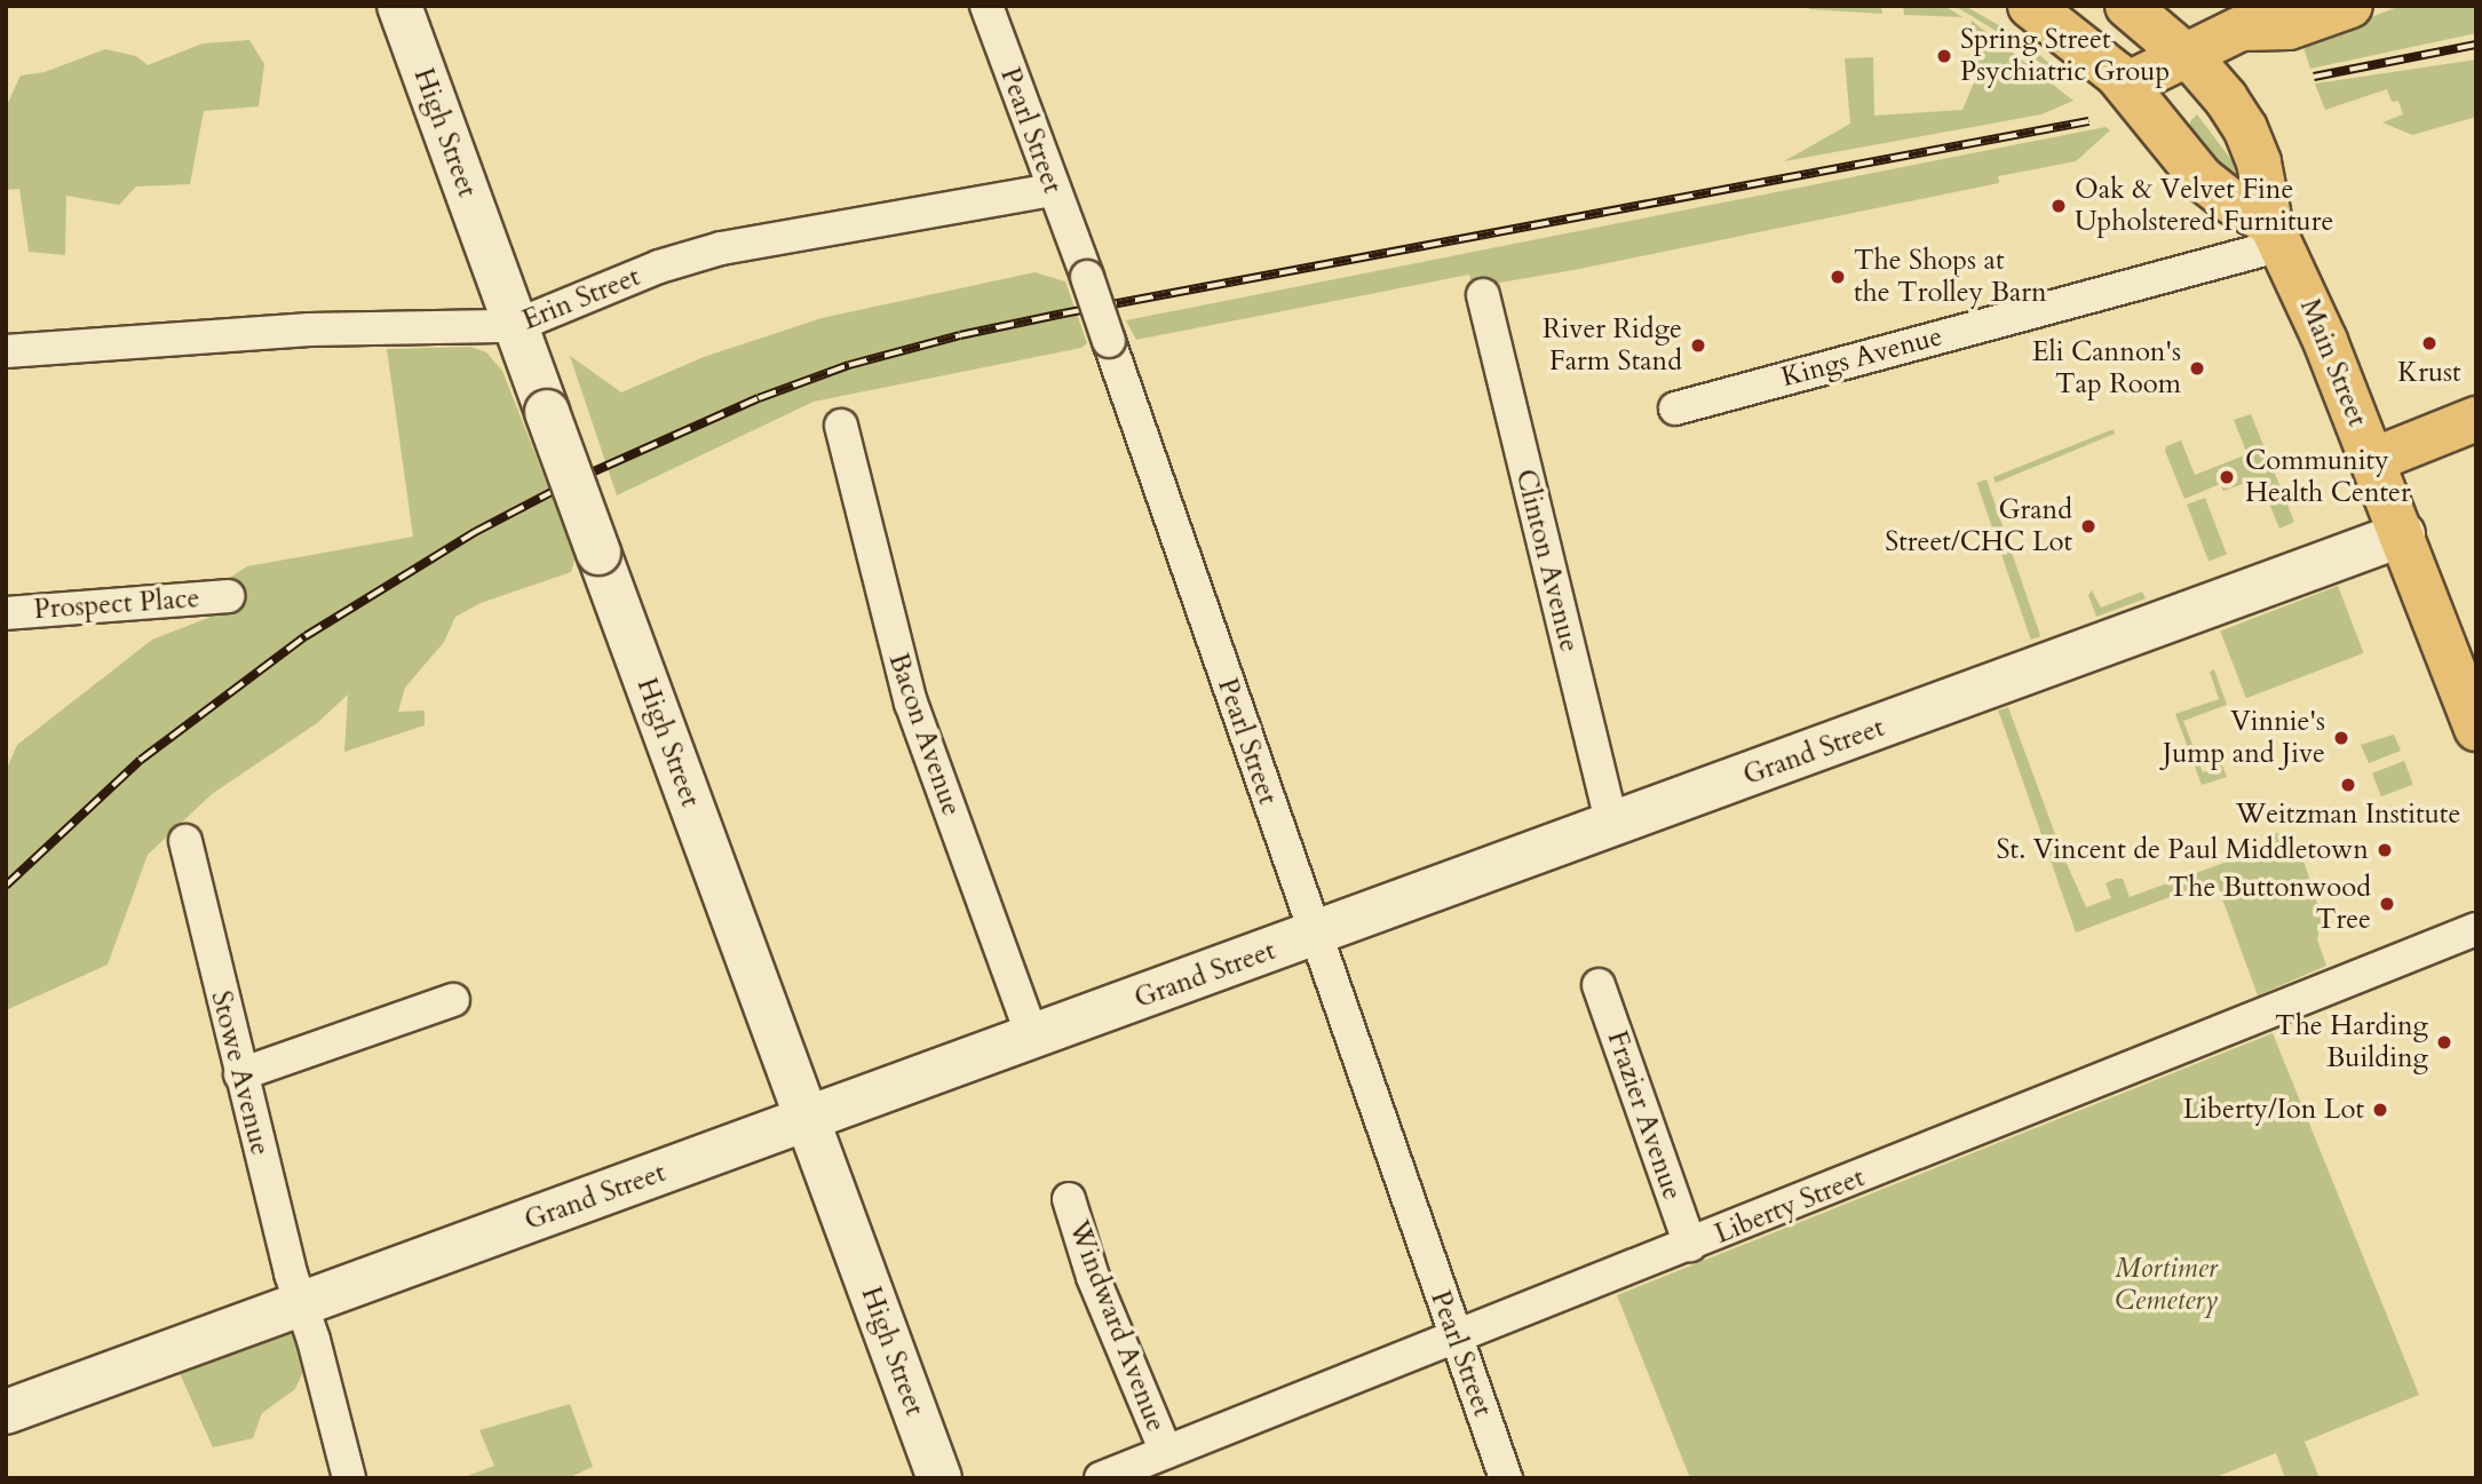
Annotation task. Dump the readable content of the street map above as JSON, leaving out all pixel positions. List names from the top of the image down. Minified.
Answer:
{"streets":{"main road":["Main Street"],"street":["Pearl Street","High Street","Erin Street","Kings Avenue","Clinton Avenue","Prospect Place","Bacon Avenue","Grand Street","Stowe Avenue","Frazier Avenue","Liberty Street","Windward Avenue"]},"crossings":[["Pearl Street","Erin Street"],["Pearl Street","Grand Street"],["Pearl Street","Liberty Street"],["High Street","Erin Street"],["High Street","Grand Street"],["Kings Avenue","Main Street"],["Main Street","Grand Street"],["Clinton Avenue","Grand Street"],["Bacon Avenue","Grand Street"],["Grand Street","Stowe Avenue"],["Frazier Avenue","Liberty Street"],["Liberty Street","Windward Avenue"]],"parks":["Mortimer Cemetery"],"places":["Spring Street Psychiatric Group","Oak & Velvet Fine Upholstered Furniture","The Shops at the Trolley Barn","Krust","River Ridge Farm Stand","Eli Cannon's Tap Room","Community Health Center","Grand Street/CHC Lot","Vinnie's Jump and Jive","Weitzman Institute","St. Vincent de Paul Middletown","The Buttonwood Tree","The Harding Building","Liberty/Ion Lot"]}
